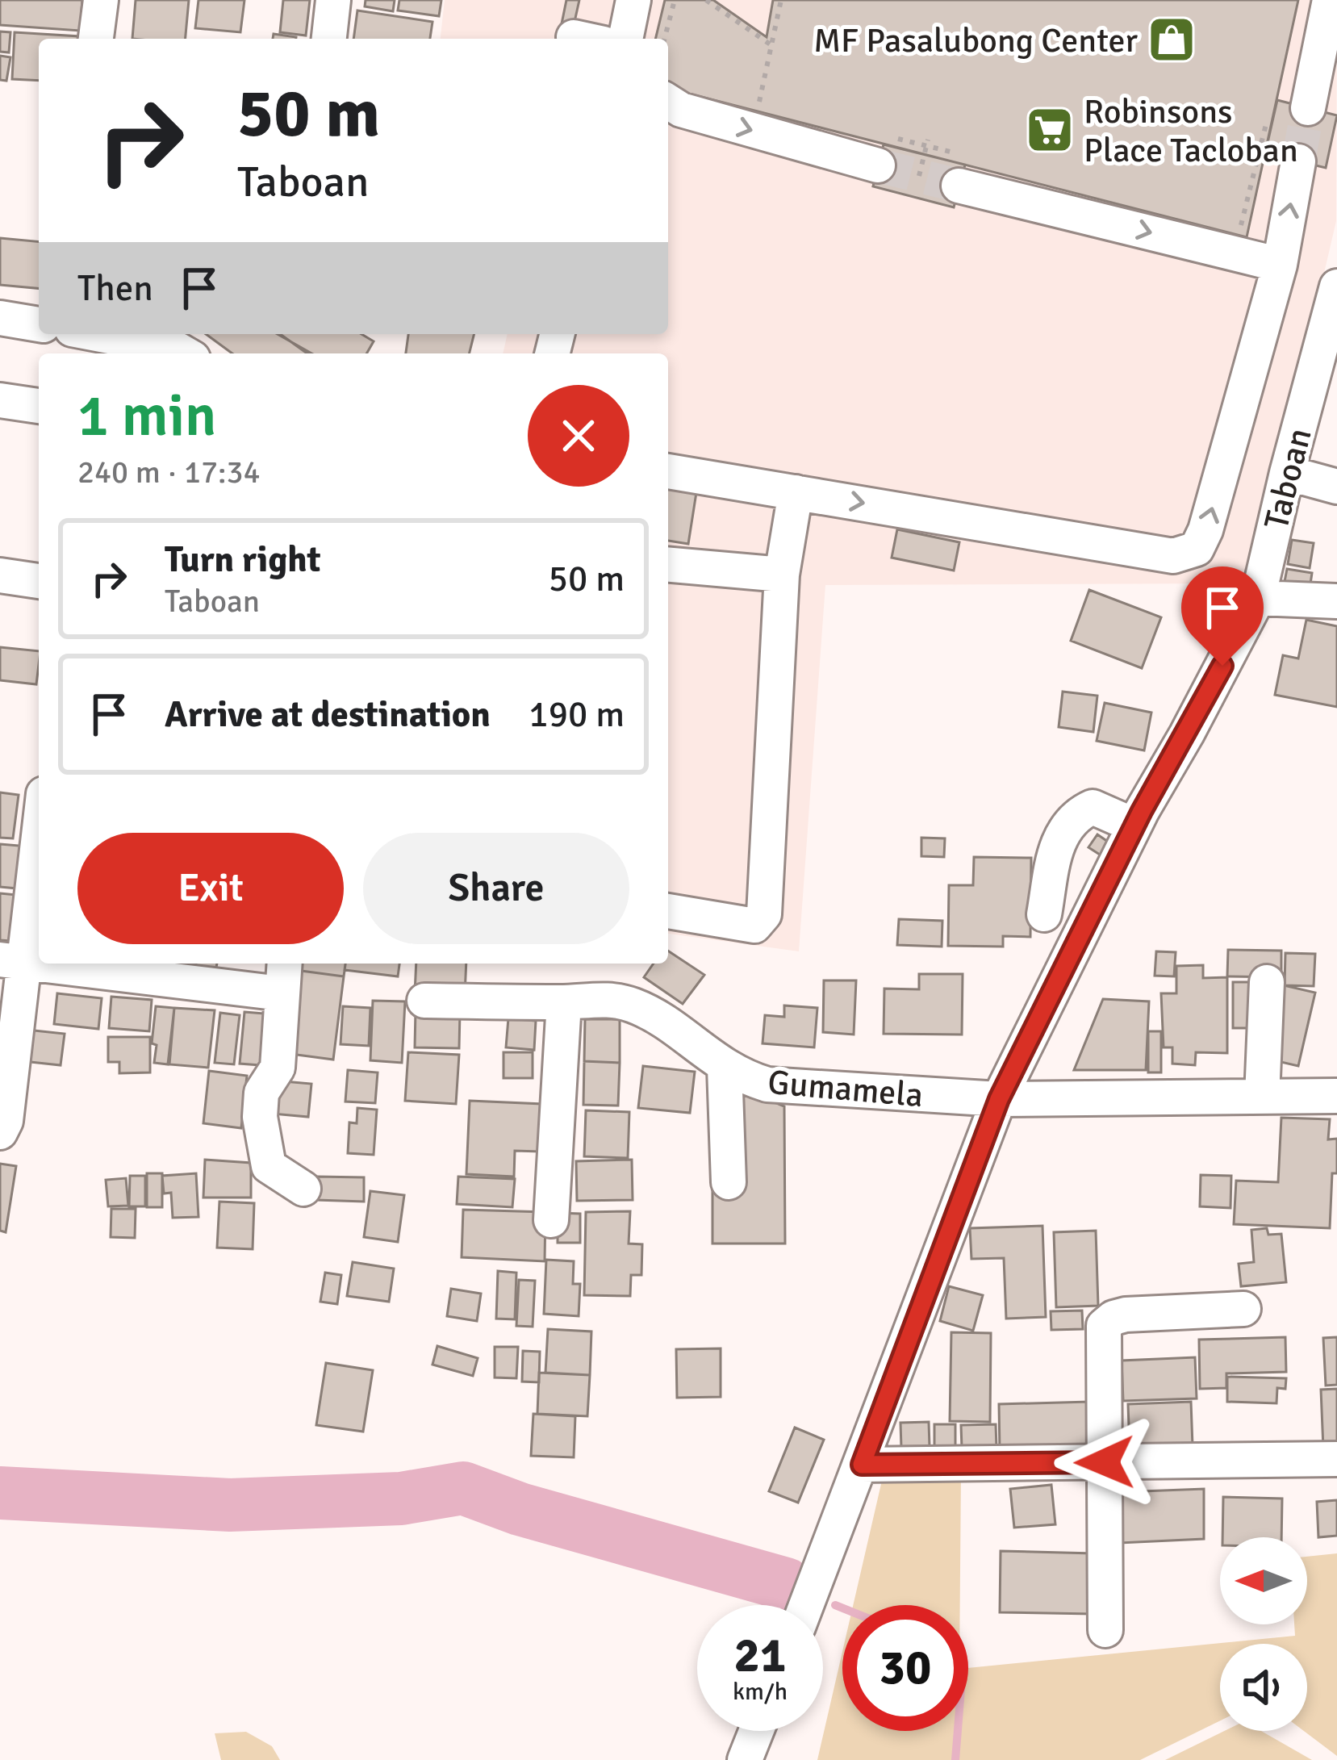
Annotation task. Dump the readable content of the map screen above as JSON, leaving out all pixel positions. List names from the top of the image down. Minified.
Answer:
{"streets":{"street":["Taboan","Gumamela"]},"crossings":[["Taboan","Gumamela"]],"places":{"shop":["MF Pasalubong Center"],"supermarket":["Robinsons Place Tacloban"]},"north":"left","page":{"turn":["50 m","Taboan"],"then":"Then","heading":["1 min","240 m · 17:34"],"list":[{"name":"Turn right","note":"Taboan","value":"50 m"},{"name":"Arrive at destination","value":"190 m"}],"buttons":["Exit","Share"],"speed":"21 km/h","limit":"30"}}
